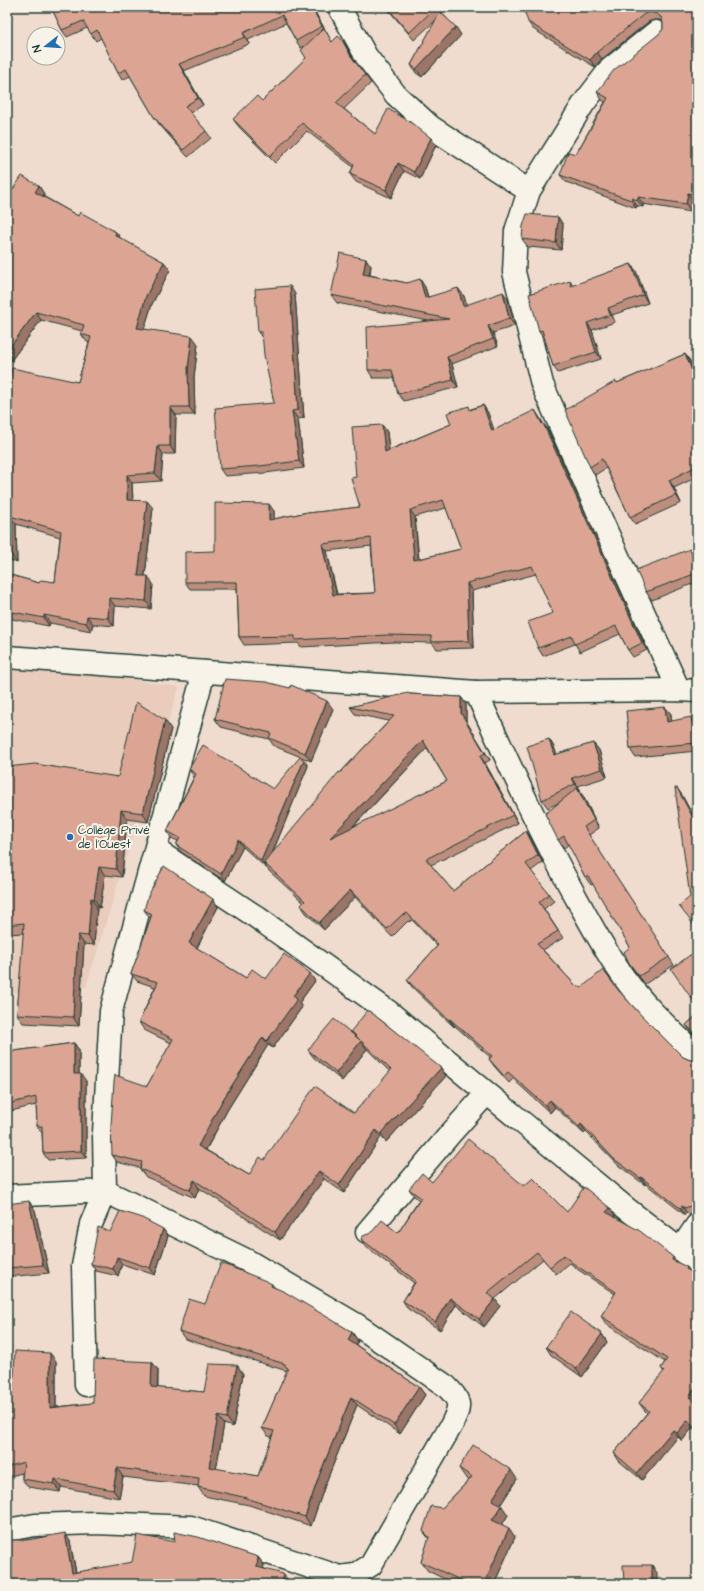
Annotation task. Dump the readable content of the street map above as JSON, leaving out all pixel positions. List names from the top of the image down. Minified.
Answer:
{"places":["Collège Privé de l'Ouest"],"north":"left"}
